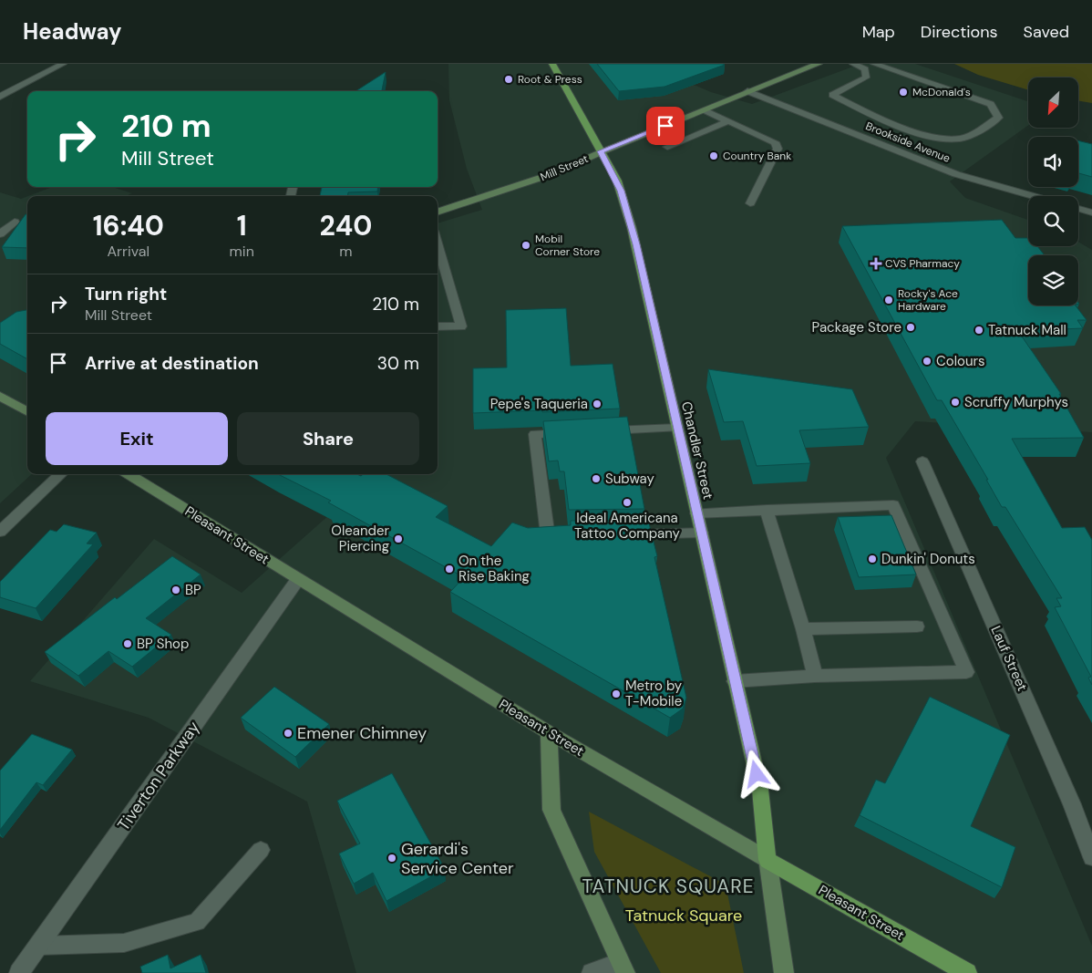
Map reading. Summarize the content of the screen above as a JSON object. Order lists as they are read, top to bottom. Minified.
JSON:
{"streets":{"main road":["Mill Street","Chandler Street","Pleasant Street"],"street":["Brookside Avenue","Lauf Street","Tiverton Parkway"]},"crossings":[["Brookside Avenue","Mill Street"],["Mill Street","Chandler Street"],["Chandler Street","Pleasant Street"],["Pleasant Street","Tiverton Parkway"]],"districts":["TATNUCK SQUARE"],"parks":["Tatnuck Square"],"places":{"other":["Root & Press","McDonald's","Country Bank","Mobil Corner Store","Rocky's Ace Hardware","Package Store","Tatnuck Mall","Colours","Scruffy Murphys","Pepe's Taqueria","Subway","Ideal Americana Tattoo Company","Oleander Piercing","Dunkin' Donuts","On the Rise Baking","BP","BP Shop","Metro by T-Mobile","Emener Chimney","Gerardi's Service Center"],"health":["CVS Pharmacy"]},"north":"bottom left","page":{"header":"Headway","nav":["Map","Directions","Saved"],"turn":["210 m","Mill Street"],"eta":["16:40","Arrival","1","min","240","m"],"list":[{"name":"Turn right","note":"Mill Street","value":"210 m"},{"name":"Arrive at destination","value":"30 m"}],"buttons":["Exit","Share"]}}
